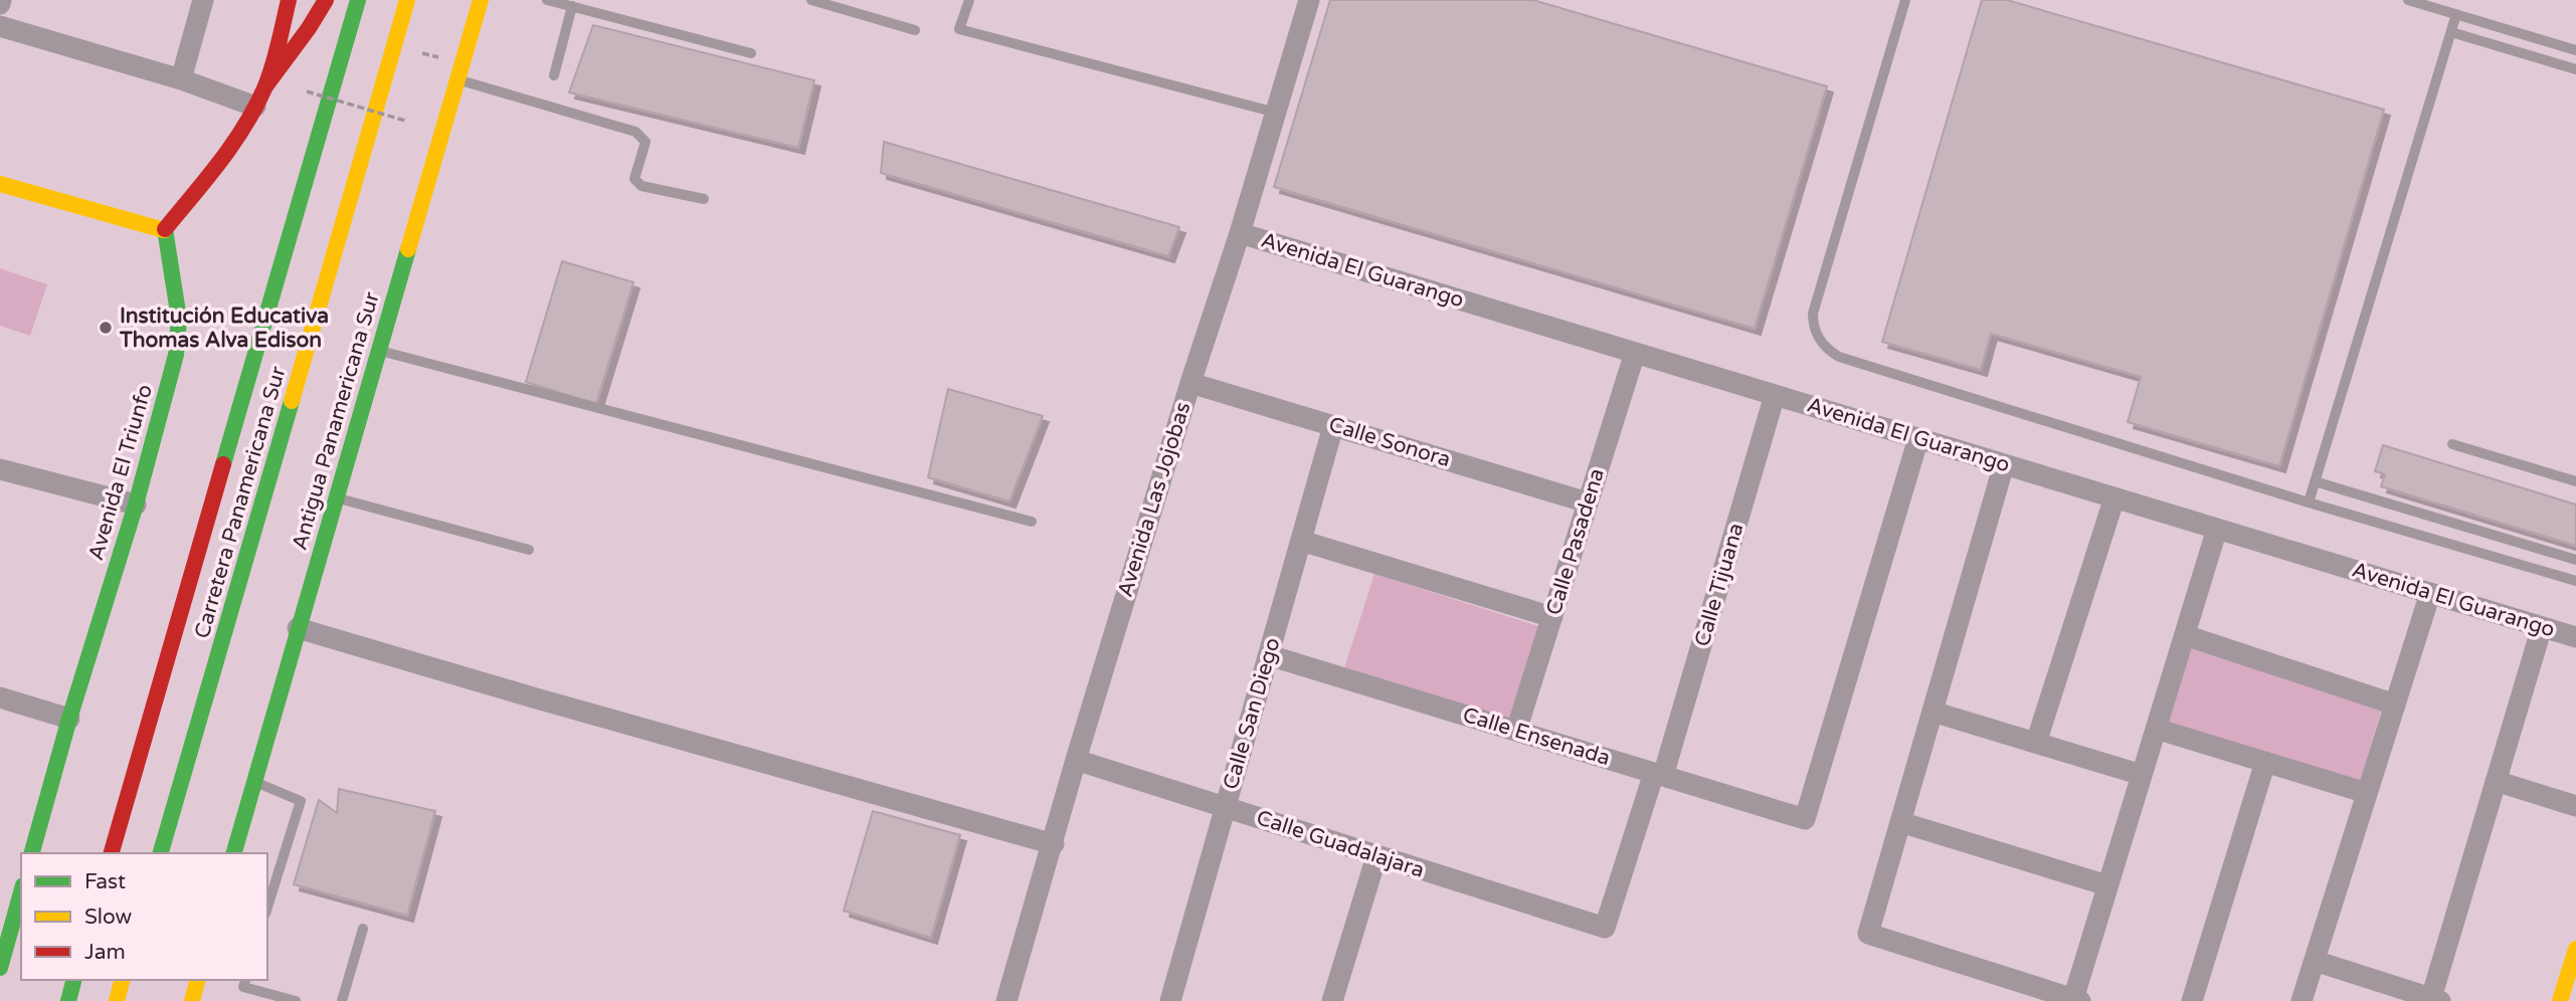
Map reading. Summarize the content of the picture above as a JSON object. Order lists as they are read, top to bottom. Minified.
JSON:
{"streets":{"main road":["Antigua Panamericana Sur","Avenida El Triunfo","Carretera Panamericana Sur"],"street":["Avenida El Guarango","Calle Sonora","Avenida Las Jojobas","Calle Pasadena","Calle Tijuana","Calle San Diego","Calle Ensenada","Calle Guadalajara"]},"crossings":[["Avenida El Guarango","Avenida Las Jojobas"],["Avenida El Guarango","Calle Pasadena"],["Avenida El Guarango","Calle Tijuana"],["Avenida El Guarango","Calle Ensenada"],["Calle Sonora","Avenida Las Jojobas"],["Calle Sonora","Calle Pasadena"],["Calle Sonora","Calle San Diego"],["Avenida Las Jojobas","Calle Guadalajara"],["Calle Pasadena","Calle Ensenada"],["Calle Tijuana","Calle Ensenada"],["Calle Tijuana","Calle Guadalajara"],["Calle San Diego","Calle Ensenada"],["Calle San Diego","Calle Guadalajara"]],"places":["Institución Educativa Thomas Alva Edison"],"legend":["Fast","Slow","Jam"]}
